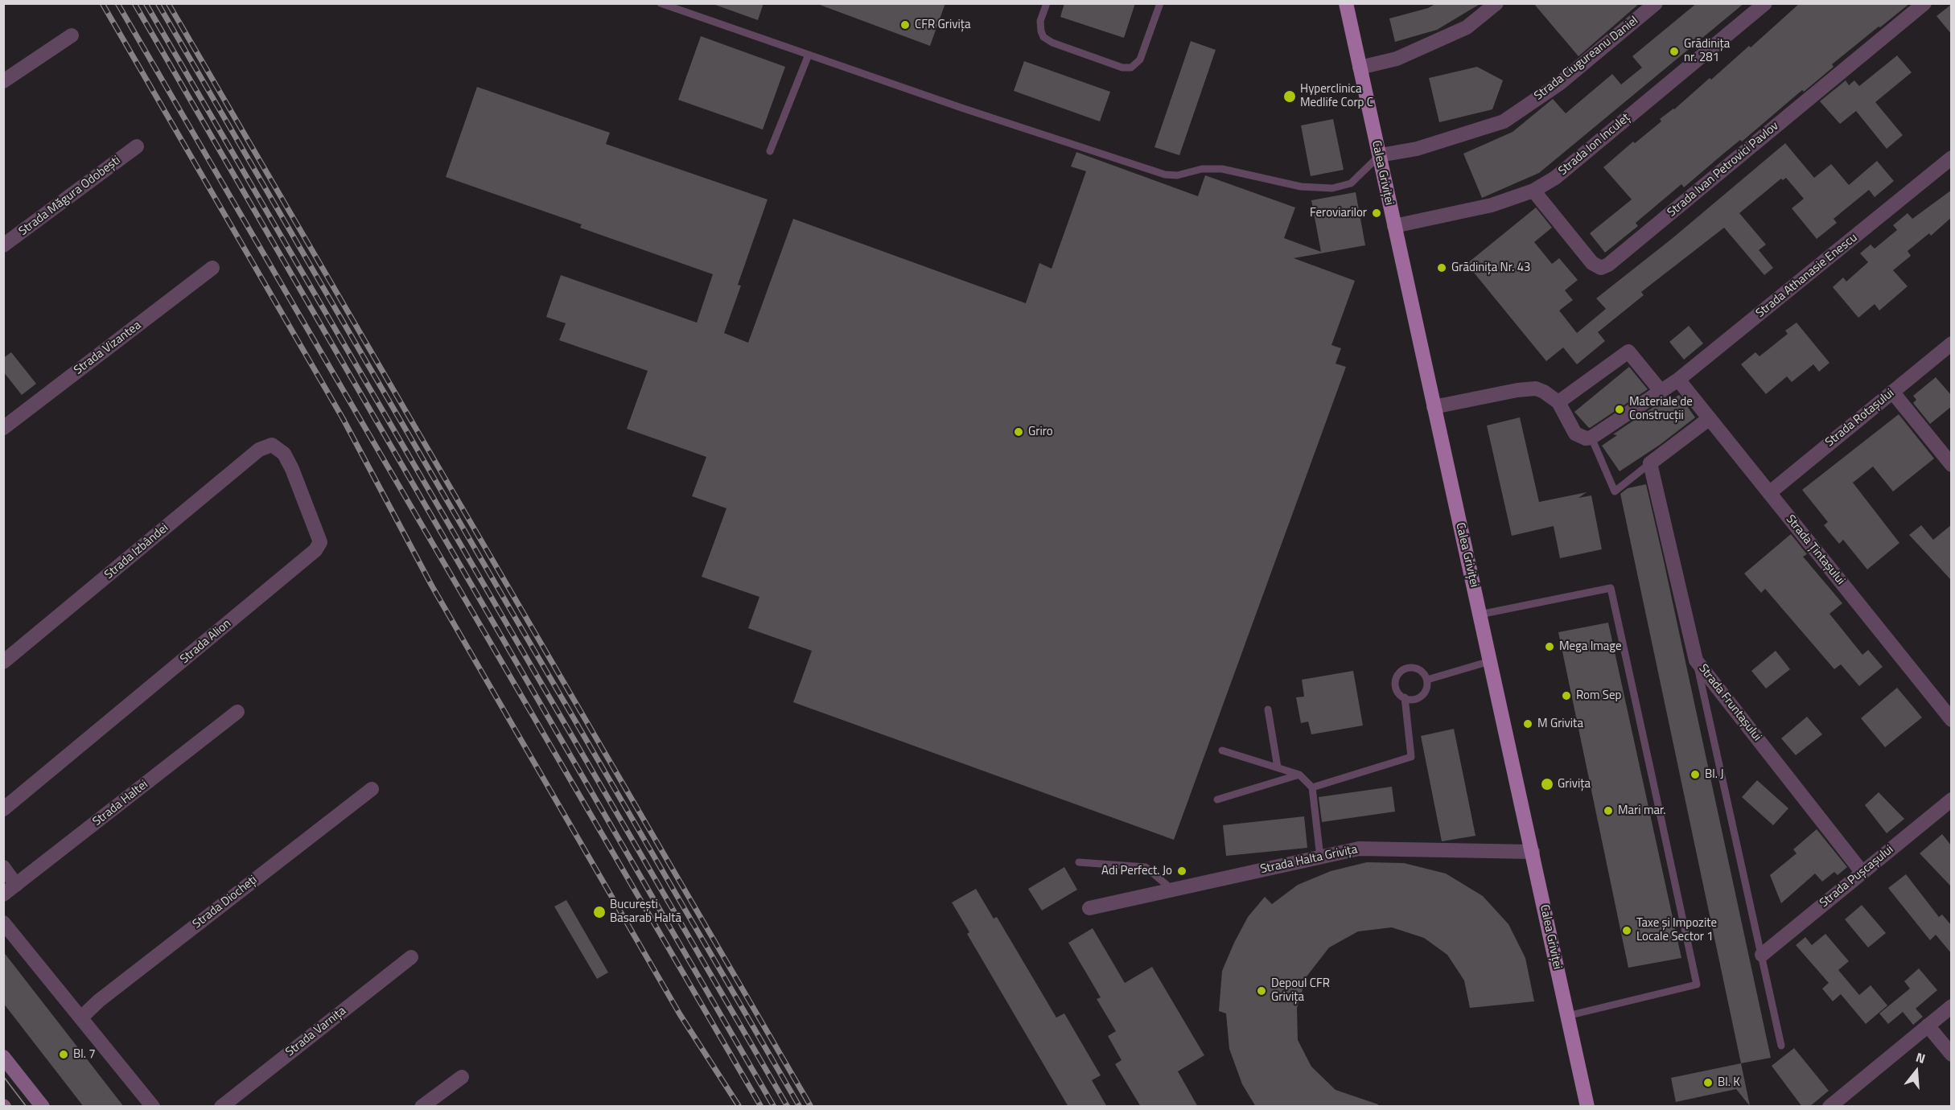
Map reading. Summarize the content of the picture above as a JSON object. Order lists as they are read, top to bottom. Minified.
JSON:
{"streets":{"main road":["Calea Griviței"],"street":["Strada Ciugureanu Daniel","Strada Ion Inculeț","Strada Ivan Petrovici Pavlov","Strada Măgura Odobești","Strada Athanasie Enescu","Strada Vizantea","Strada Rotașului","Strada Țintașului","Strada Izbândei","Strada Alion","Strada Fruntașului","Strada Haltei","Strada Halta Grivița","Strada Pușcașului","Strada Diocheți","Strada Varnița"]},"crossings":[["Strada Ciugureanu Daniel","Calea Griviței"],["Strada Ion Inculeț","Strada Ivan Petrovici Pavlov"],["Strada Ion Inculeț","Calea Griviței"],["Calea Griviței","Strada Halta Grivița"],["Strada Athanasie Enescu","Strada Țintașului"],["Strada Rotașului","Strada Țintașului"],["Strada Izbândei","Strada Alion"],["Strada Fruntașului","Strada Pușcașului"]],"places":["CFR Grivița","Grădinița nr. 281","Hyperclinica Medlife Corp C","Feroviarilor","Grădinița Nr. 43","Materiale de Construcții","Griro","Mega Image","Rom Sep","M Grivita","Bl. J","Grivița","Mari mar.","Adi Perfect. Jo","București Basarab Haltă","Taxe și Impozite Locale Sector 1","Depoul CFR Grivița","Bl. 7","Bl. K"],"north":"top"}
